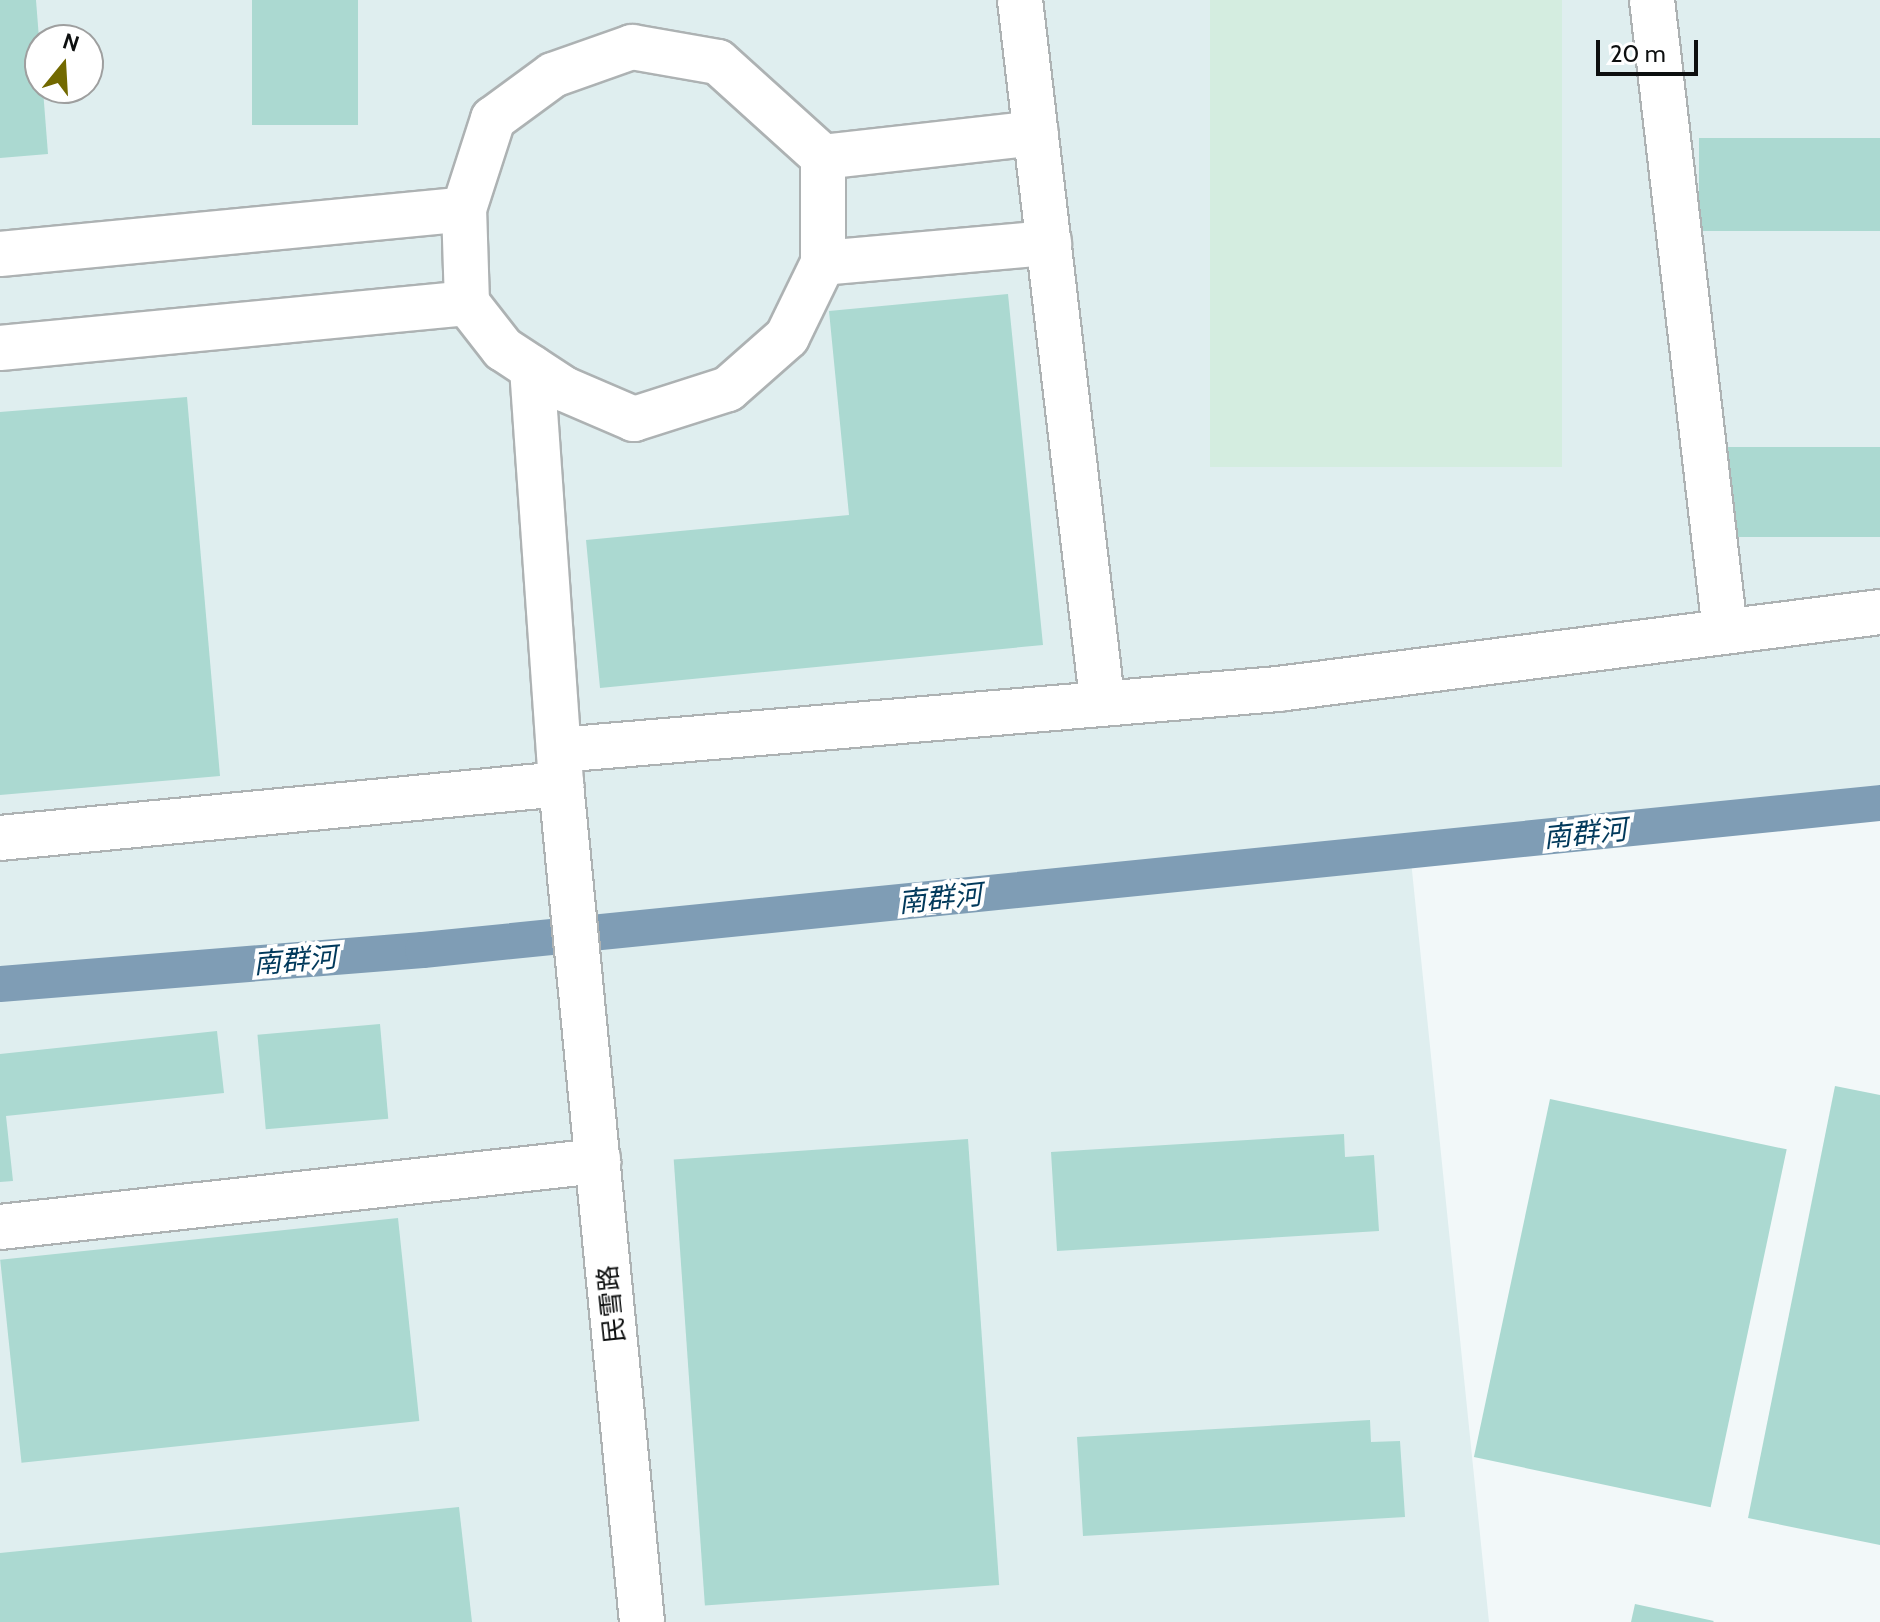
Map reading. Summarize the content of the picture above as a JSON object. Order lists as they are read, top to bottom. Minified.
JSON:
{"streets":{"street":["民雪路"]},"water":["南群河"],"scale_bar":"20 m","north":"top"}
